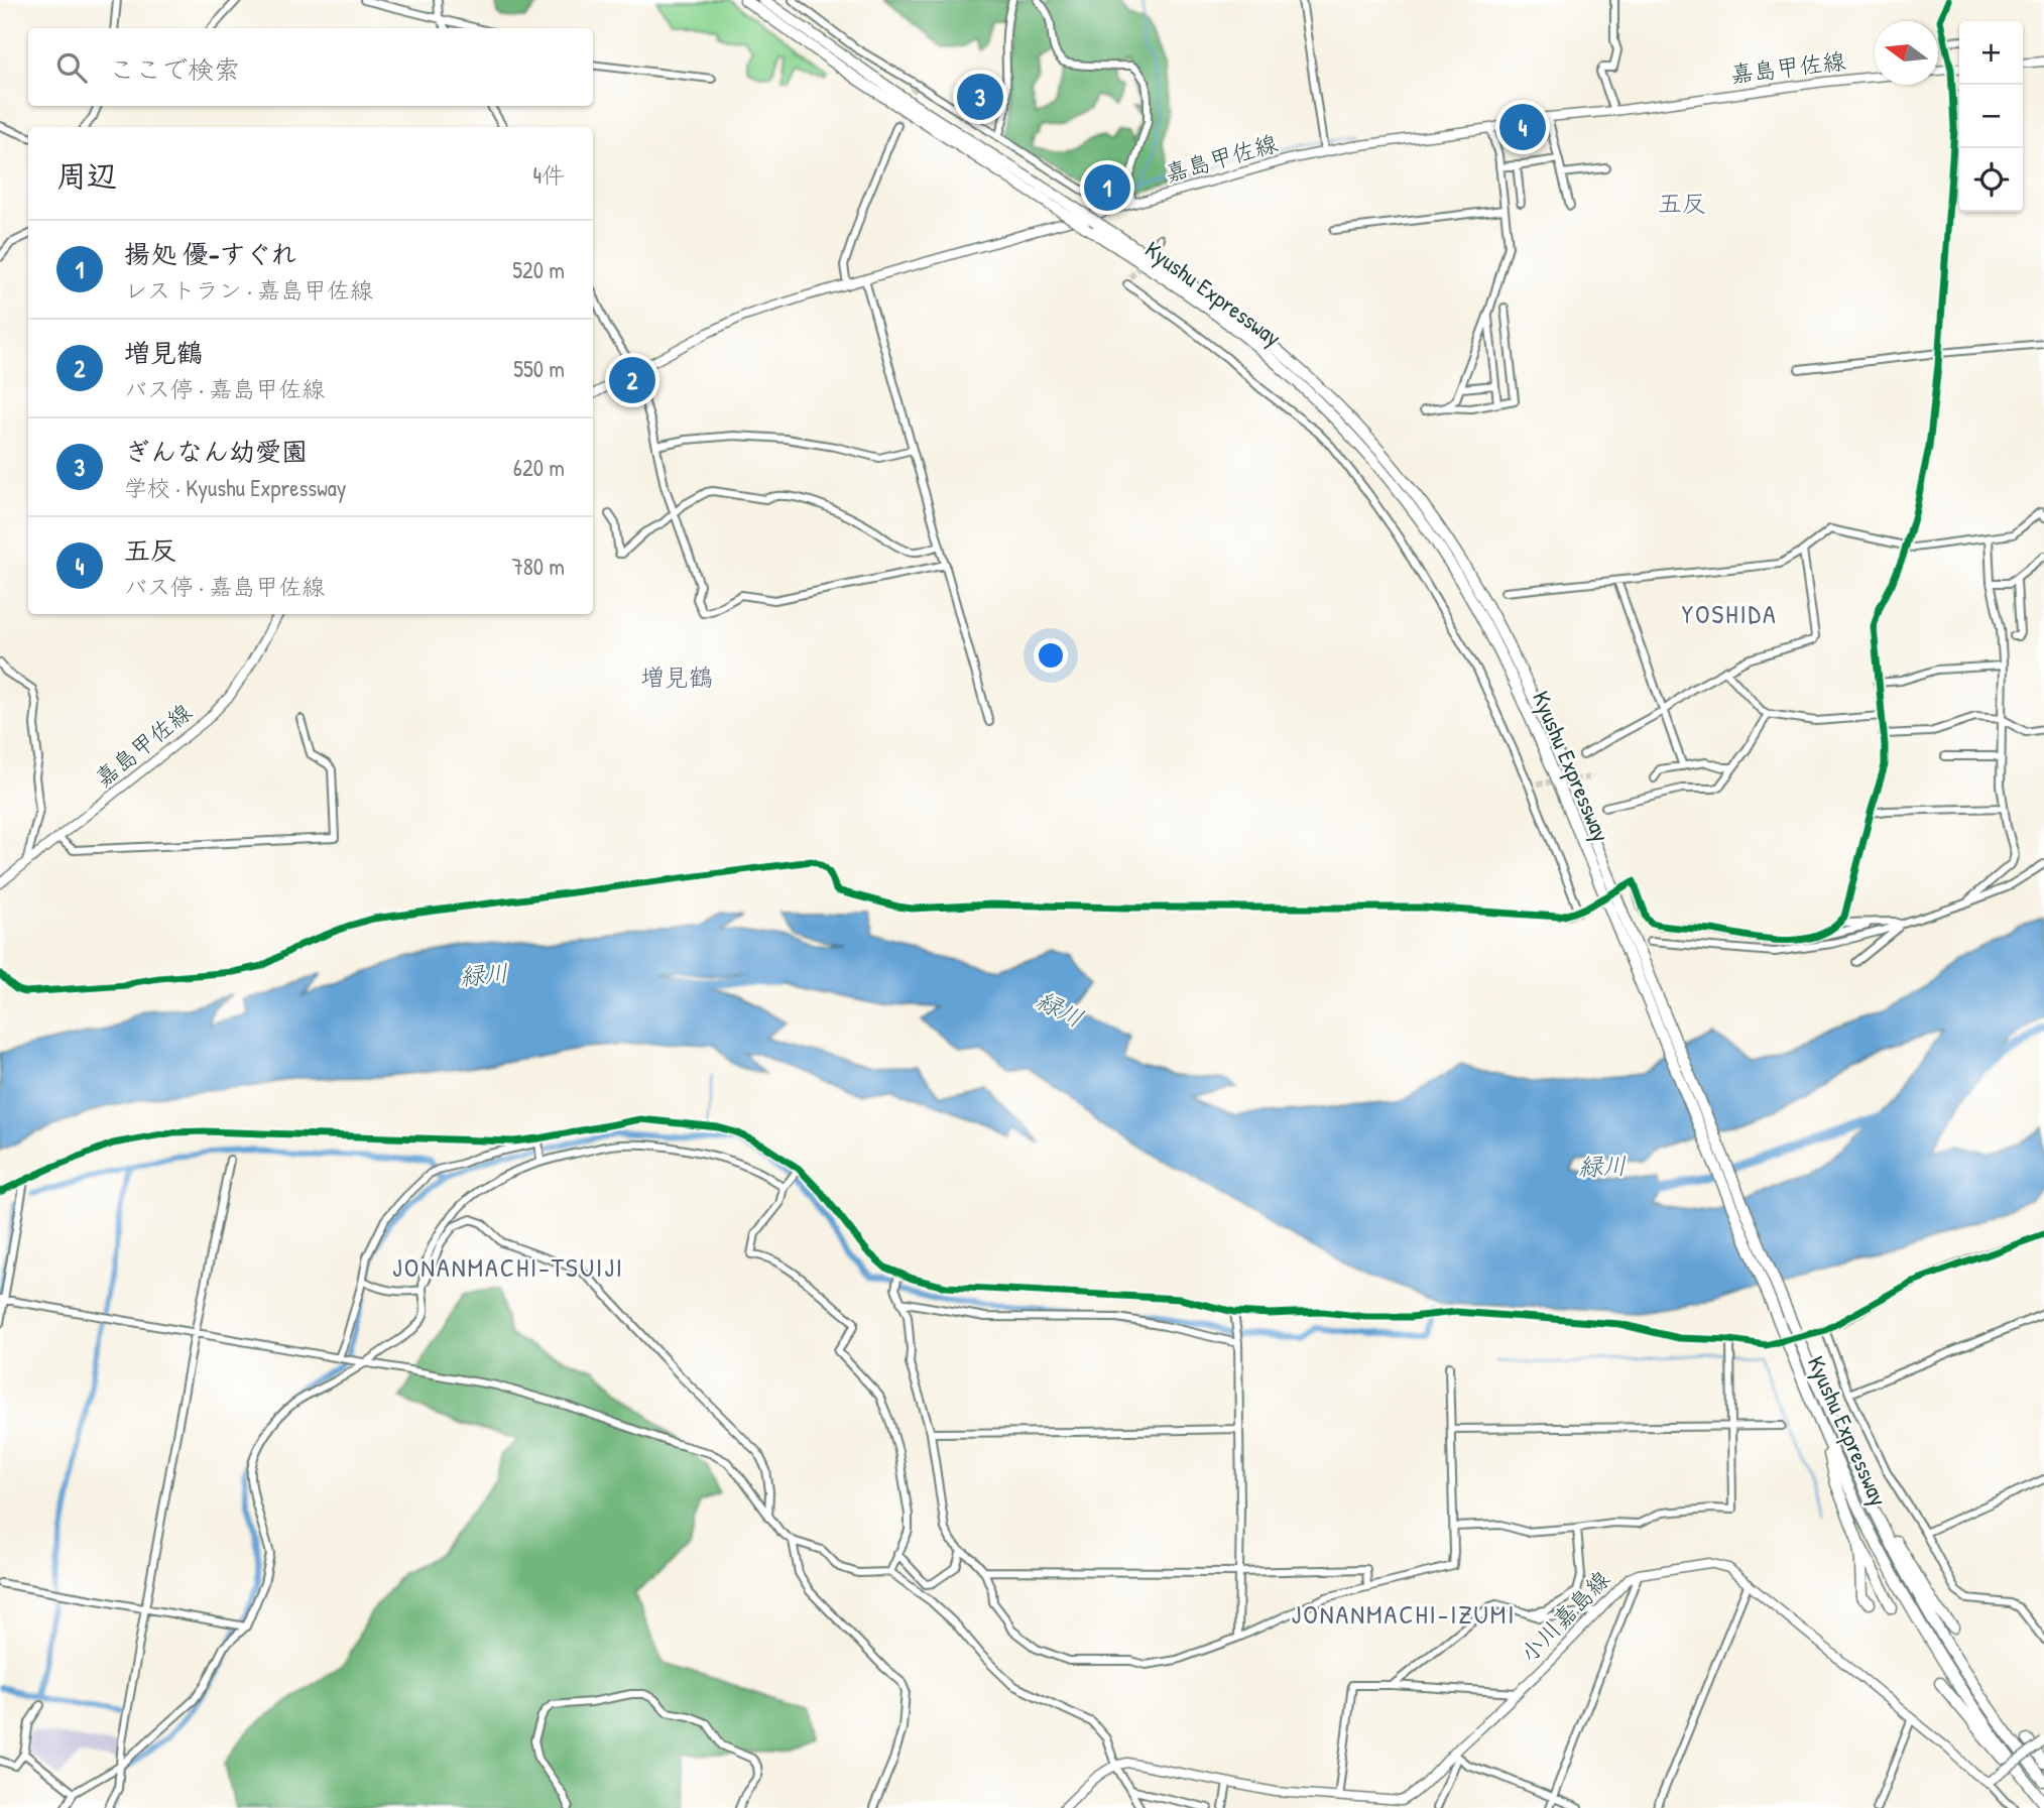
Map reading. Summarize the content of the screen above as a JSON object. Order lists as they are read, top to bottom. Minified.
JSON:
{"streets":{"highway":["Kyushu Expressway"],"main road":["嘉島甲佐線","小川嘉島線"]},"districts":["五反","YOSHIDA","増見鶴","JONANMACHI-TSUIJI","JONANMACHI-IZUMI"],"water":["緑川"],"north":"left","page":{"map_buttons":["+","−"],"search":"ここで検索","pins":["3","4","1","2"],"heading":["周辺","4件"],"list":[{"mark":"1","name":"揚処 優-すぐれ","note":"レストラン · 嘉島甲佐線","value":"520 m"},{"mark":"2","name":"増見鶴","note":"バス停 · 嘉島甲佐線","value":"550 m"},{"mark":"3","name":"ぎんなん幼愛園","note":"学校 · Kyushu Expressway","value":"620 m"},{"mark":"4","name":"五反","note":"バス停 · 嘉島甲佐線","value":"780 m"}]}}
